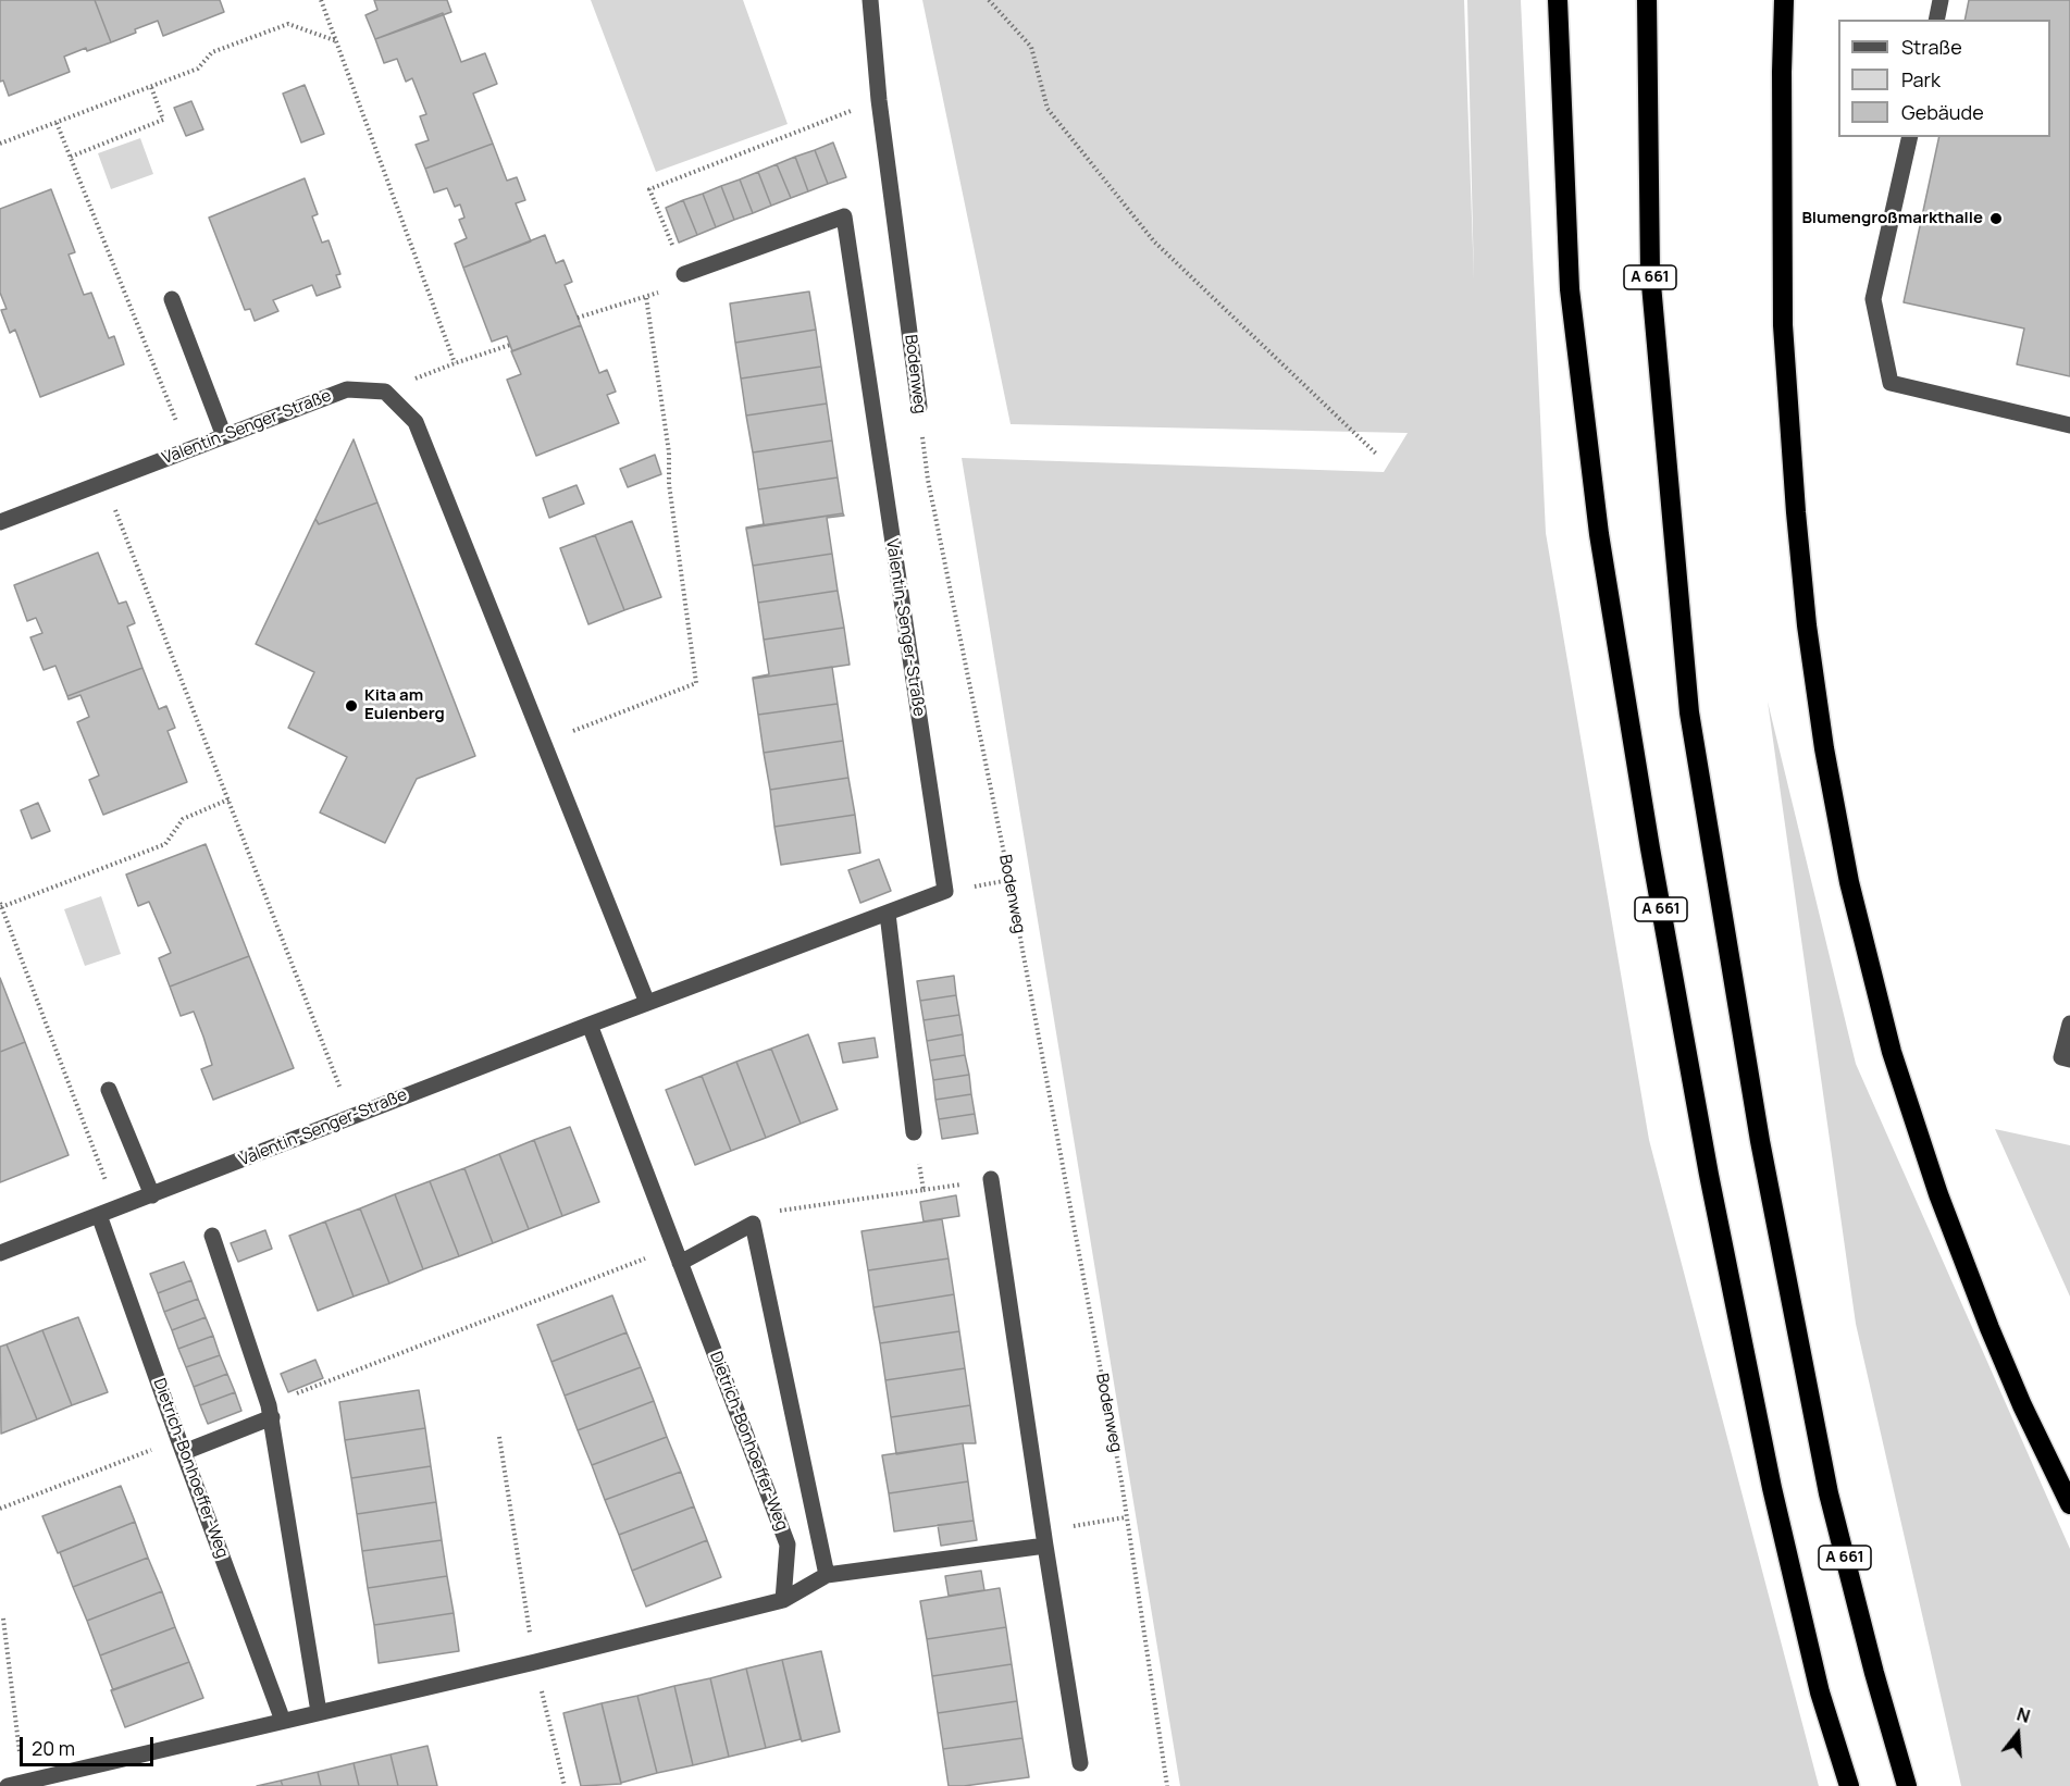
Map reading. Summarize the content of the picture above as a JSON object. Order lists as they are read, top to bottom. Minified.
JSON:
{"streets":{"highway":["A 661"],"street":["Bodenweg","Valentin-Senger-Straße","Dietrich-Bonhoeffer-Weg"]},"crossings":[["Valentin-Senger-Straße","Dietrich-Bonhoeffer-Weg"]],"places":["Blumengroßmarkthalle","Kita am Eulenberg"],"legend":["Straße","Park","Gebäude"],"scale_bar":"20 m","north":"top"}
